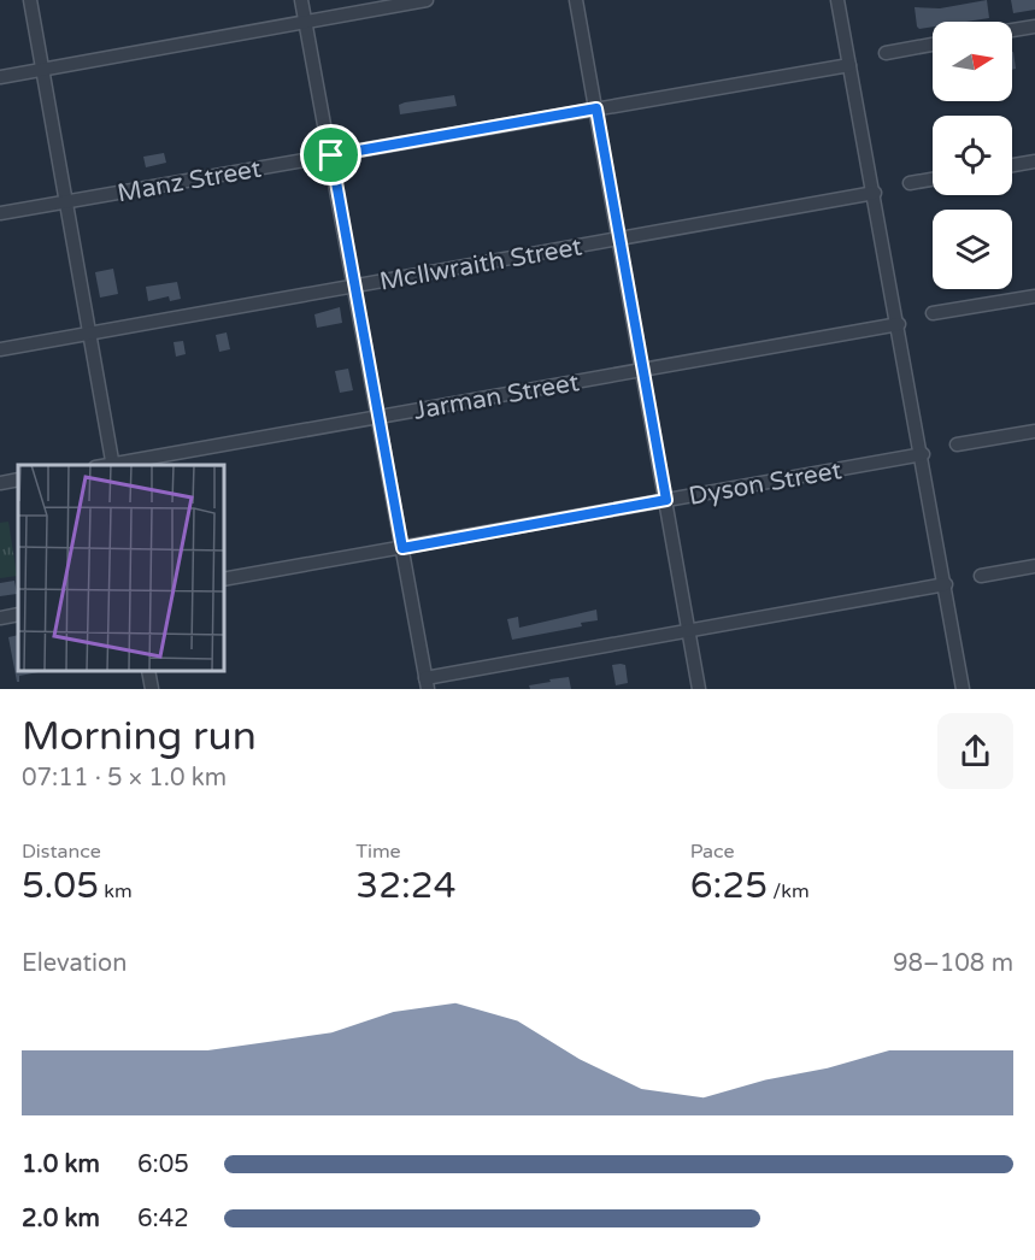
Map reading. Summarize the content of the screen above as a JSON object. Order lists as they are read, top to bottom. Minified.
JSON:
{"streets":{"street":["Manz Street","McIlwraith Street","Jarman Street","Dyson Street"]},"north":"right","page":{"heading":["Morning run","07:11 · 5 × 1.0 km"],"stats":[["Distance","5.05 km"],["Time","32:24"],["Pace","6:25 /km"]],"chart":["Elevation","98–108 m"],"list":[{"name":"1.0 km","note":"6:05"},{"name":"2.0 km","note":"6:42"}]}}
